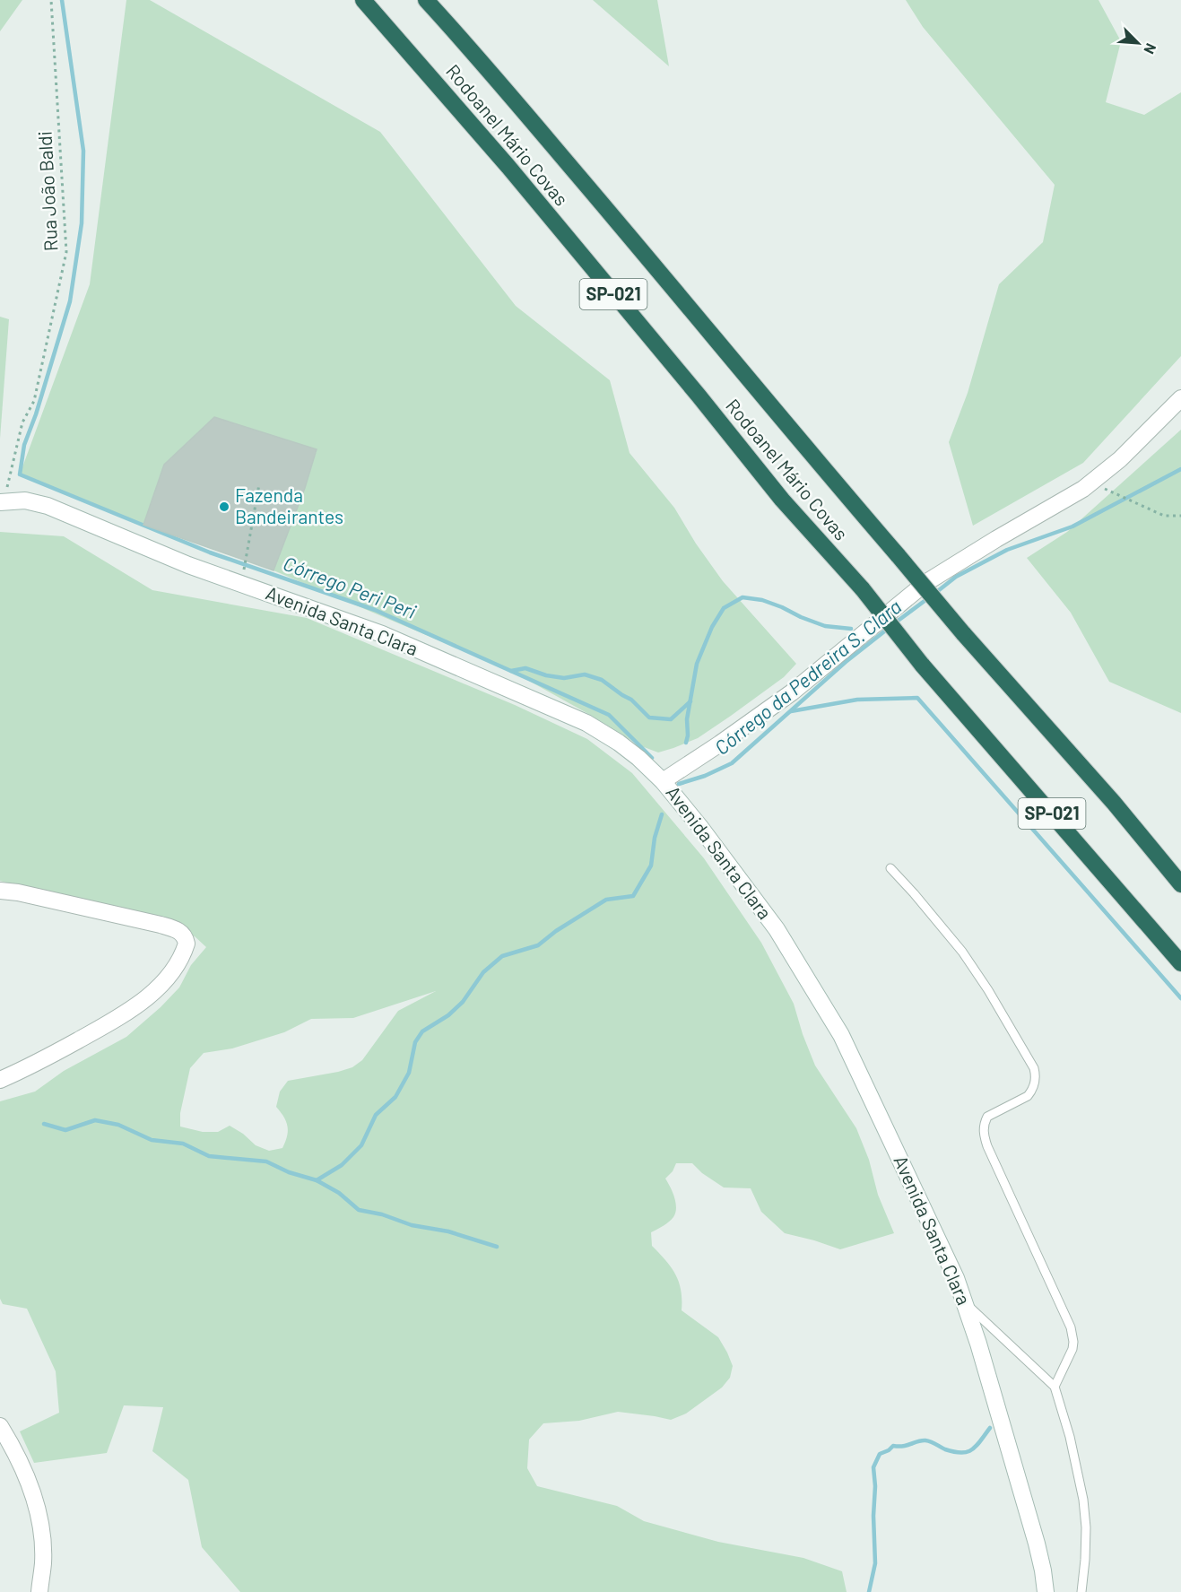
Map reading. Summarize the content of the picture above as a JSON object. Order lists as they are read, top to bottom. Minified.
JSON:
{"streets":{"highway":["Rodoanel Mário Covas","SP-021"],"street":["Avenida Santa Clara"],"path":["Rua João Baldi"]},"crossings":[["Rua João Baldi","Avenida Santa Clara"]],"water":["Córrego Peri Peri","Córrego da Pedreira S. Clara"],"places":["Fazenda Bandeirantes"],"north":"bottom right"}
